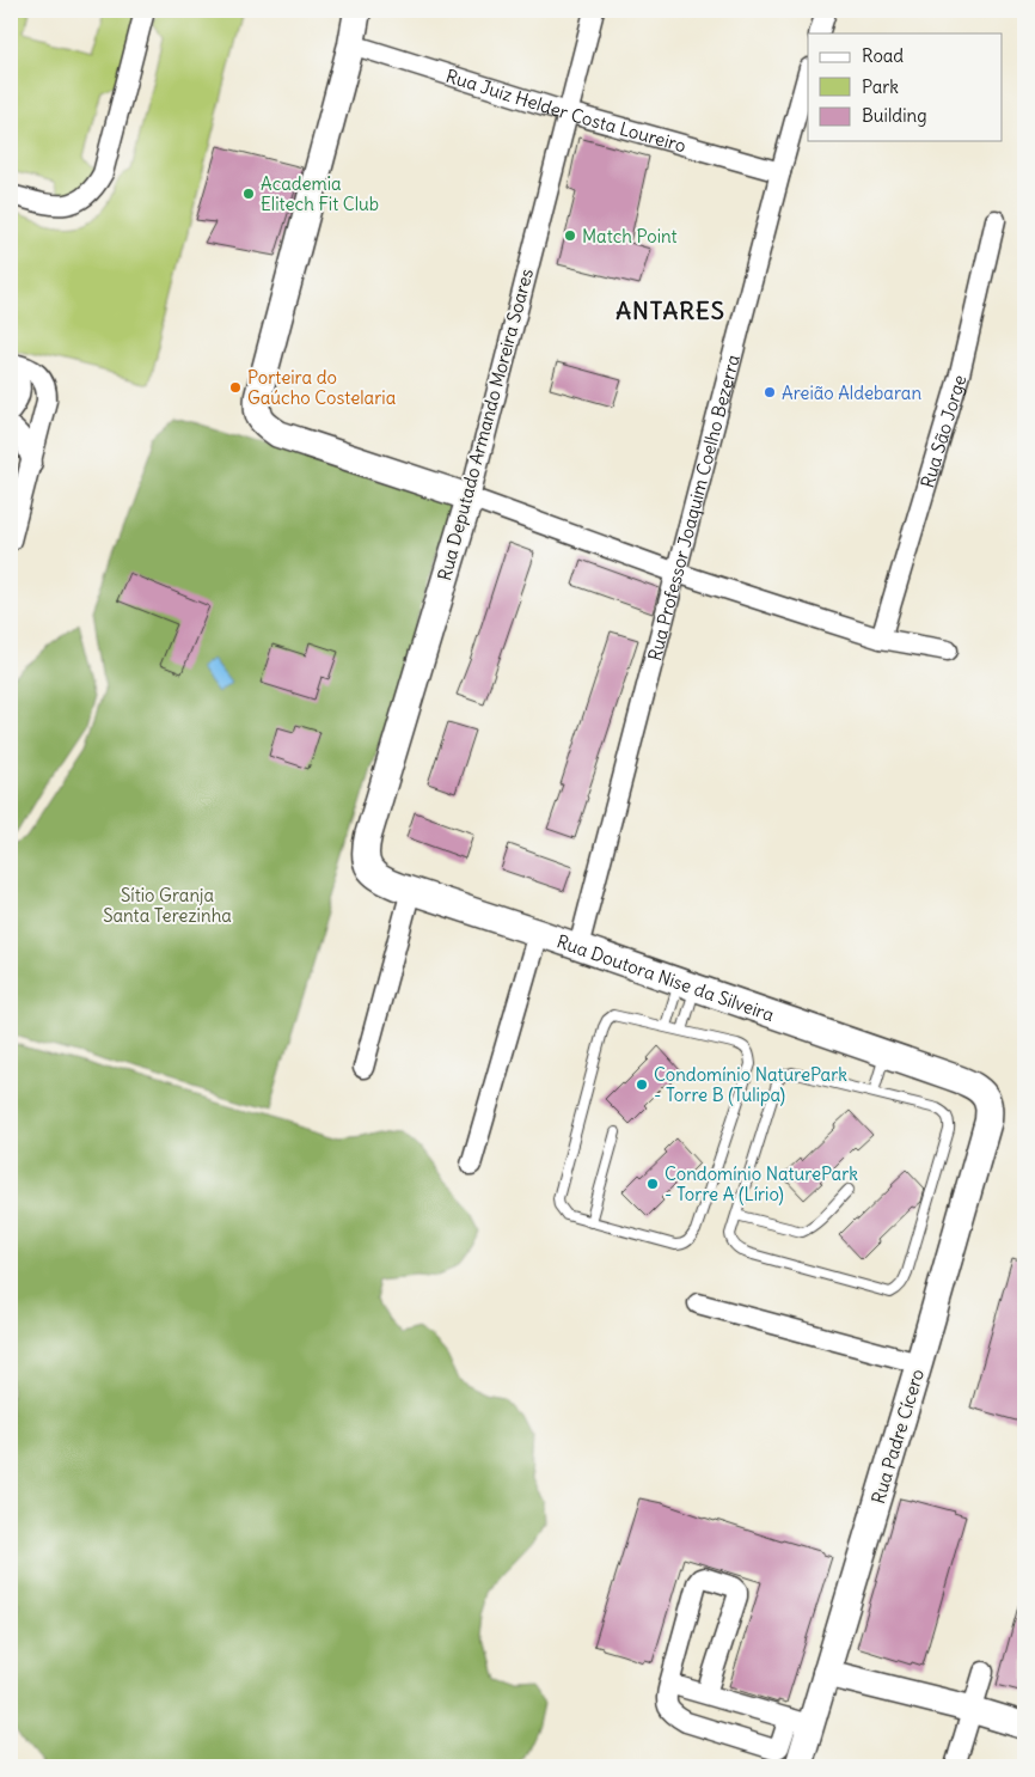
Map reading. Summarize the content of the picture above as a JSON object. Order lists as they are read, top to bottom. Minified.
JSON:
{"streets":{"street":["Rua Juiz Helder Costa Loureiro","Rua Deputado Armando Moreira Soares","Rua São Jorge","Rua Professor Joaquim Coelho Bezerra","Rua Doutora Nise da Silveira","Rua Padre Cícero"]},"crossings":[["Rua Juiz Helder Costa Loureiro","Rua Deputado Armando Moreira Soares"],["Rua Juiz Helder Costa Loureiro","Rua Professor Joaquim Coelho Bezerra"],["Rua Deputado Armando Moreira Soares","Rua Doutora Nise da Silveira"],["Rua Professor Joaquim Coelho Bezerra","Rua Doutora Nise da Silveira"],["Rua Doutora Nise da Silveira","Rua Padre Cícero"]],"districts":["ANTARES"],"parks":["Sítio Granja Santa Terezinha"],"places":["Academia Elitech Fit Club","Match Point","Porteira do Gaúcho Costelaria","Areião Aldebaran","Condomínio NaturePark - Torre B (Tulipa)","Condomínio NaturePark - Torre A (Lírio)"],"legend":["Road","Park","Building"]}
